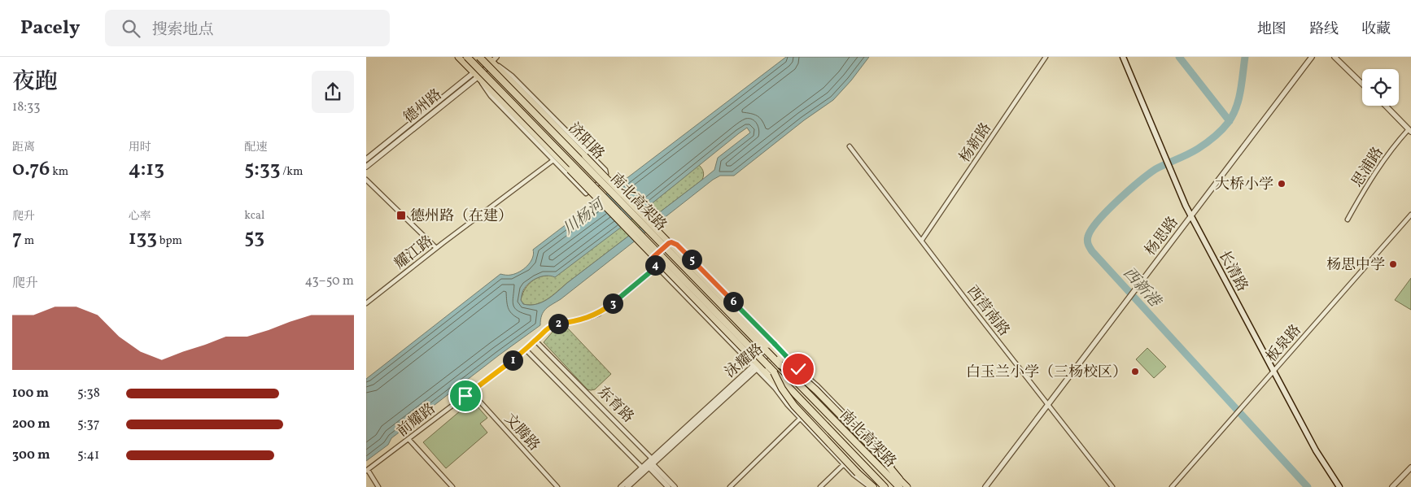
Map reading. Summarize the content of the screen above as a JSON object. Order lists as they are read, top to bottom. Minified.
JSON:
{"streets":{"highway":["南北高架路"],"main road":["济阳路","长清路"],"street":["德州路","杨新路","思浦路","杨思路","耀江路","西营南路","板泉路","泳耀路","东育路","前耀路","文腾路"]},"crossings":[["德州路","济阳路"],["济阳路","泳耀路"],["杨新路","西营南路"],["杨思路","长清路"],["杨思路","西营南路"],["长清路","板泉路"],["泳耀路","东育路"],["东育路","前耀路"],["前耀路","文腾路"]],"water":["川杨河","西新港"],"places":{"other":["大桥小学","杨思中学","白玉兰小学（三杨校区）"],"transit":["德州路（在建）"]},"page":{"header":"Pacely","search":"搜索地点","nav":["地图","路线","收藏"],"heading":["夜跑","18:33"],"stats":[["距离","0.76 km"],["用时","4:13"],["配速","5:33 /km"],["爬升","7 m"],["心率","133 bpm"],["kcal","53"]],"pins":["5","4","6","3","2","1"],"chart":["爬升","43–50 m"],"list":[{"name":"100 m","note":"5:38"},{"name":"200 m","note":"5:37"},{"name":"300 m","note":"5:41"}]}}
